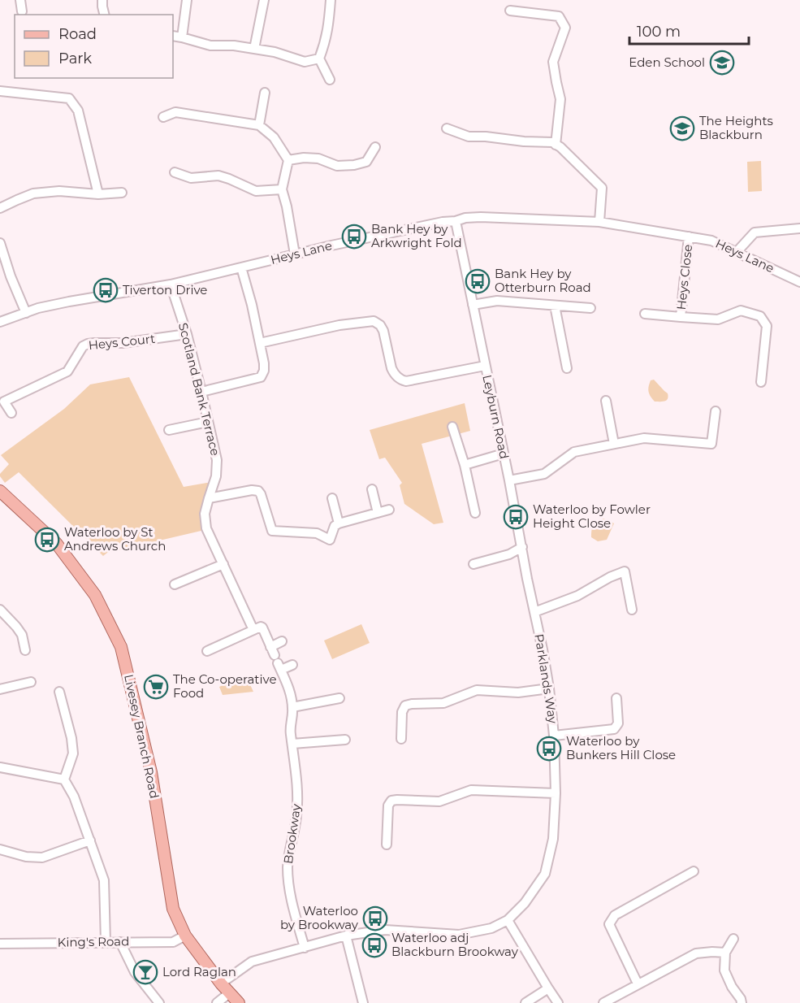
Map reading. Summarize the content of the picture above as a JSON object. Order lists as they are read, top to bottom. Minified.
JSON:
{"streets":{"main road":["Livesey Branch Road"],"street":["Heys Lane","Heys Close","Heys Court","Scotland Bank Terrace","Leyburn Road","Parklands Way","Brookway","King's Road"]},"crossings":[["Heys Lane","Heys Close"],["Heys Lane","Scotland Bank Terrace"],["Heys Lane","Leyburn Road"],["Heys Court","Scotland Bank Terrace"],["Scotland Bank Terrace","Brookway"],["Leyburn Road","Parklands Way"],["Parklands Way","Livesey Branch Road"],["Parklands Way","Brookway"],["Livesey Branch Road","King's Road"]],"places":{"school or university":["Eden School","The Heights Blackburn"],"bus stop":["Bank Hey by Arkwright Fold","Bank Hey by Otterburn Road","Tiverton Drive","Waterloo by Fowler Height Close","Waterloo by St Andrews Church","Waterloo by Bunkers Hill Close","Waterloo by Brookway","Waterloo adj Blackburn Brookway"],"supermarket":["The Co-operative Food"],"bar":["Lord Raglan"]},"legend":["Road","Park"],"scale_bar":"100 m"}
